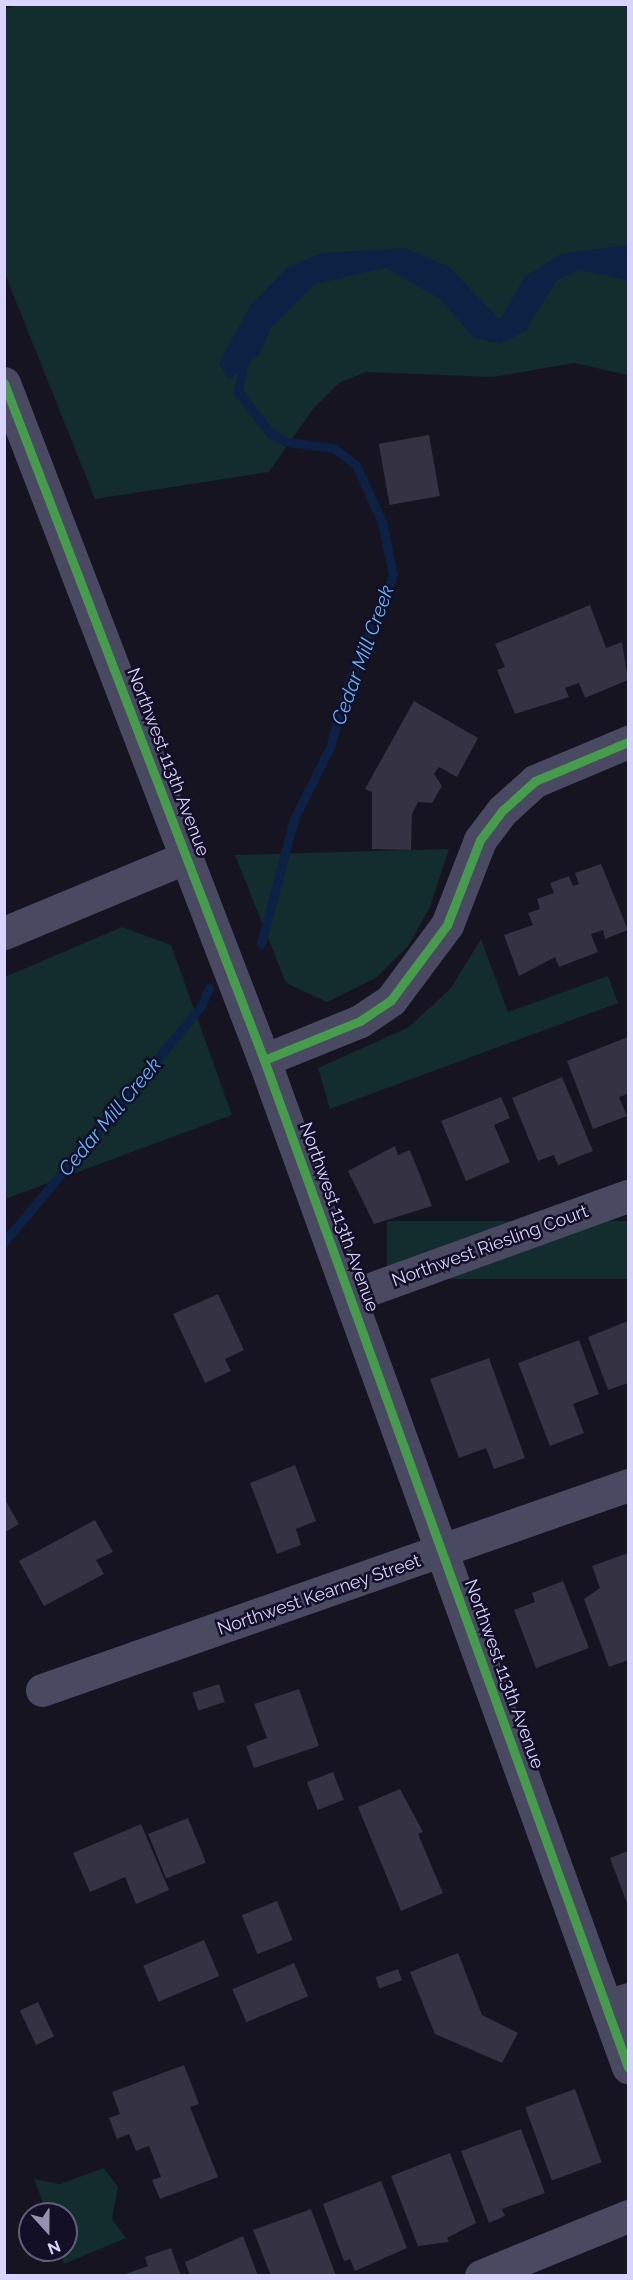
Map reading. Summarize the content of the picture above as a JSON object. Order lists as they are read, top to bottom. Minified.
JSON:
{"streets":{"street":["Northwest 113th Avenue","Northwest Riesling Court","Northwest Kearney Street"]},"crossings":[["Northwest 113th Avenue","Northwest Riesling Court"],["Northwest 113th Avenue","Northwest Kearney Street"]],"water":["Cedar Mill Creek"],"north":"bottom"}
